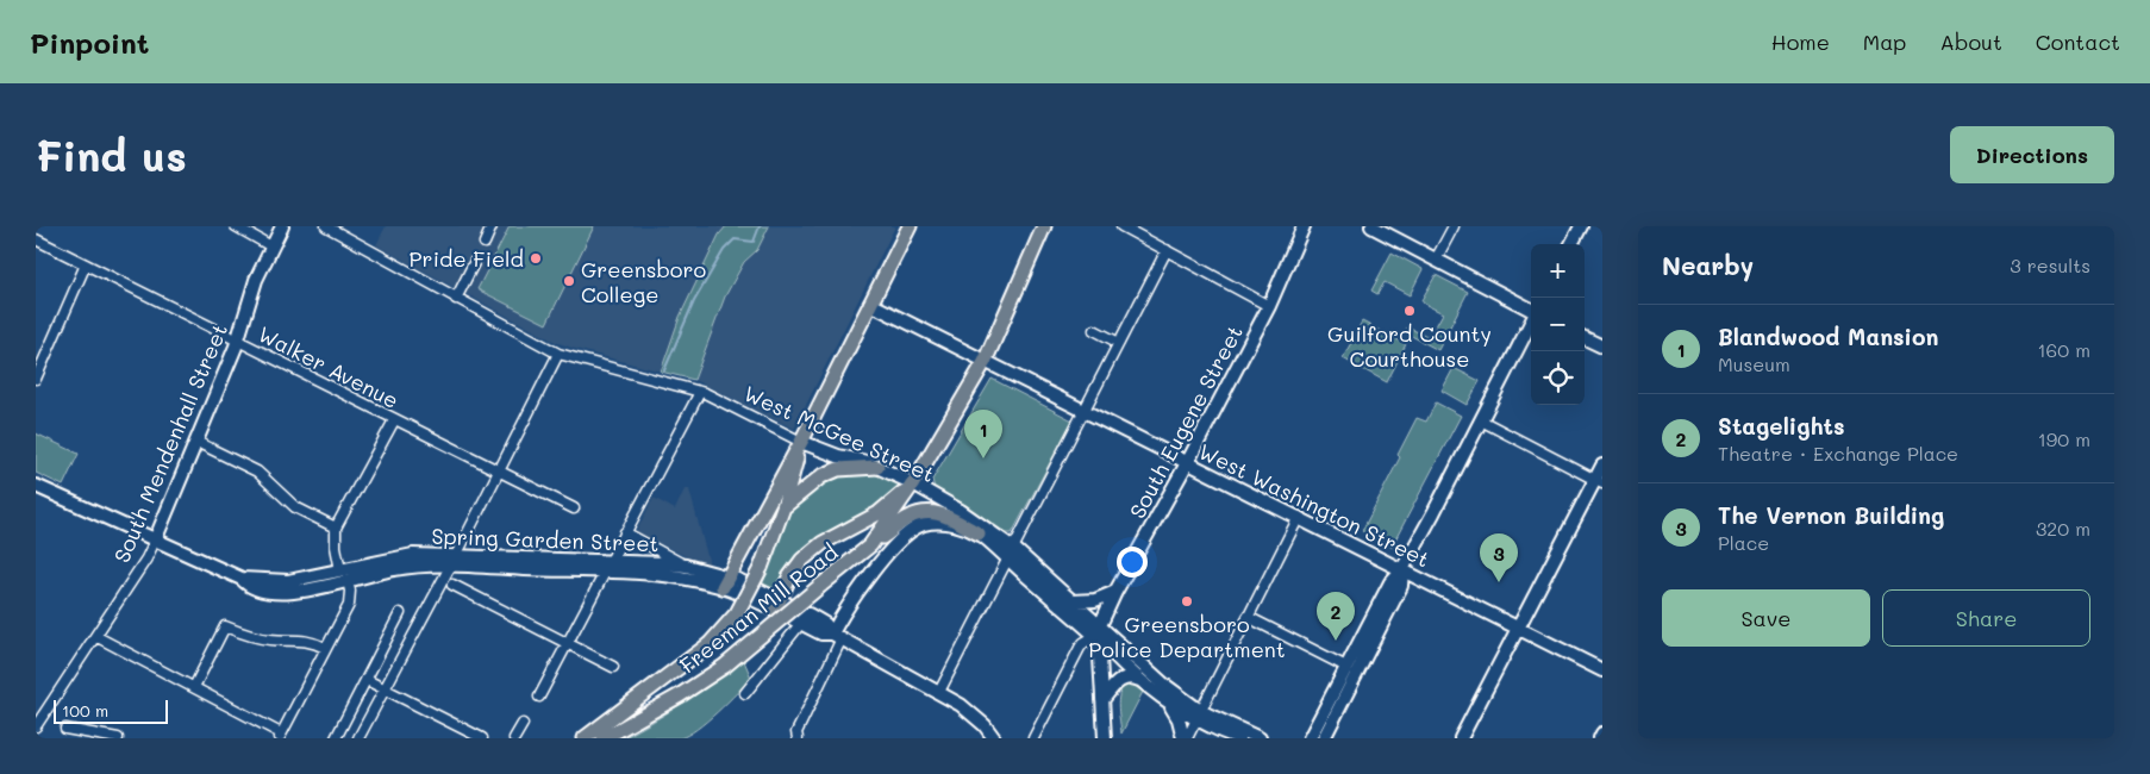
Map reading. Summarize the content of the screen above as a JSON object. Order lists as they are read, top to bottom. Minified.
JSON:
{"streets":{"main road":["Freeman Mill Road"],"street":["Walker Avenue","South Eugene Street","West McGee Street","South Mendenhall Street","West Washington Street","Spring Garden Street"]},"crossings":[["Walker Avenue","South Mendenhall Street"],["South Eugene Street","West McGee Street"],["South Eugene Street","West Washington Street"],["West McGee Street","Freeman Mill Road"],["South Mendenhall Street","Spring Garden Street"]],"places":["Pride Field","Greensboro College","Guilford County Courthouse","Greensboro Police Department"],"scale_bar":"100 m","page":{"header":"Pinpoint","nav":["Home","Map","About","Contact"],"buttons":["Directions",["Save","Share"]],"title":"Find us","heading":["Nearby","3 results"],"map_buttons":["+","−"],"list":[{"mark":"1","name":"Blandwood Mansion","note":"Museum","value":"160 m"},{"mark":"2","name":"Stagelights","note":"Theatre · Exchange Place","value":"190 m"},{"mark":"3","name":"The Vernon Building","note":"Place","value":"320 m"}],"pins":["1","3","2"],"scale":"100 m"}}
